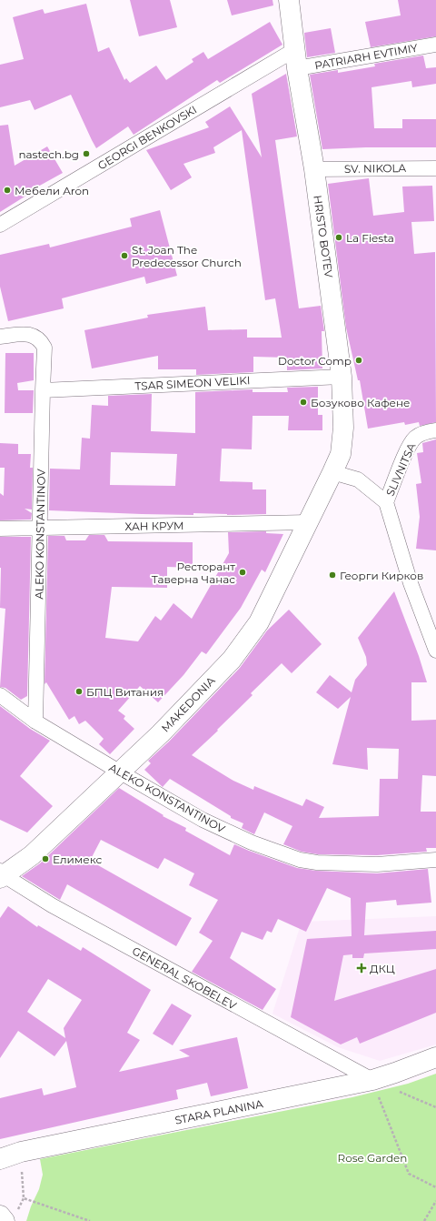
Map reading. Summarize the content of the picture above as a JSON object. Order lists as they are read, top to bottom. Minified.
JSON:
{"streets":{"main road":["HRISTO BOTEV","MAKEDONIA","STARA PLANINA"],"street":["PATRIARH EVTIMIY","GEORGI BENKOVSKI","SV. NIKOLA","TSAR SIMEON VELIKI","SLIVNITSA","ХАН КРУМ","ALEKO KONSTANTINOV","GENERAL SKOBELEV"]},"crossings":[["PATRIARH EVTIMIY","GEORGI BENKOVSKI"],["PATRIARH EVTIMIY","HRISTO BOTEV"],["GEORGI BENKOVSKI","HRISTO BOTEV"],["SV. NIKOLA","HRISTO BOTEV"],["HRISTO BOTEV","TSAR SIMEON VELIKI"],["HRISTO BOTEV","MAKEDONIA"],["TSAR SIMEON VELIKI","ALEKO KONSTANTINOV"],["ХАН КРУМ","ALEKO KONSTANTINOV"],["ХАН КРУМ","MAKEDONIA"],["ALEKO KONSTANTINOV","MAKEDONIA"],["MAKEDONIA","GENERAL SKOBELEV"],["GENERAL SKOBELEV","STARA PLANINA"]],"parks":["Rose Garden"],"places":{"other":["nastech.bg","Мебели Aron","La Fiesta","St. Joan The Predecessor Church","Doctor Comp","Бозуково Кафене","Ресторант Таверна Чанас","Георги Кирков","БПЦ Витания","Елимекс"],"health":["ДКЦ"]}}
